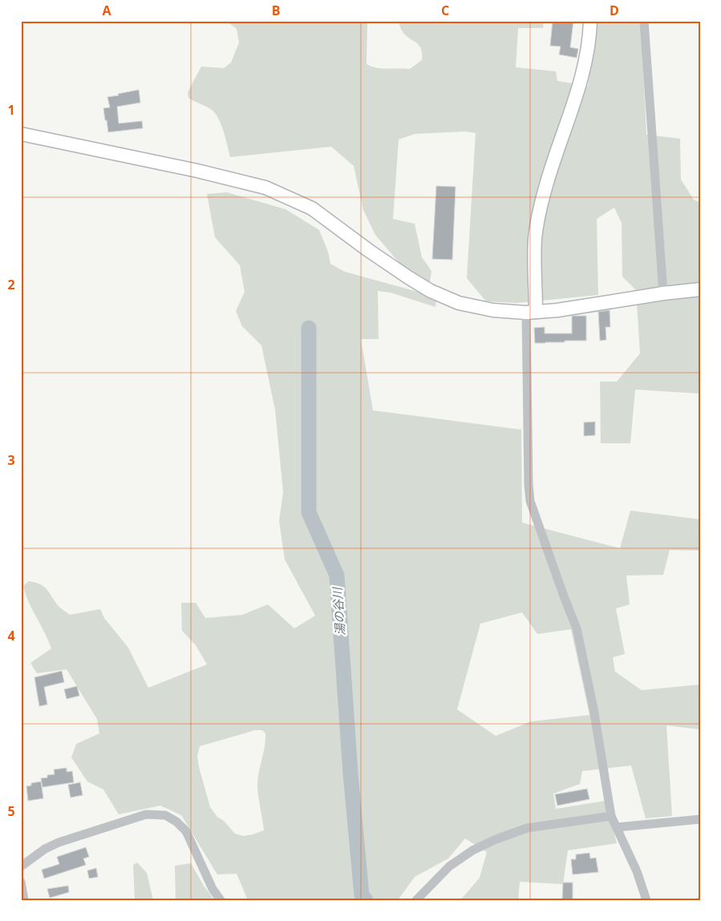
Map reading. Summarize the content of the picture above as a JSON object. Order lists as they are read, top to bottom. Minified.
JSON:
{"water":["湯の谷川"],"grid":{"columns":["A","B","C","D"],"rows":["1","2","3","4","5"]}}
